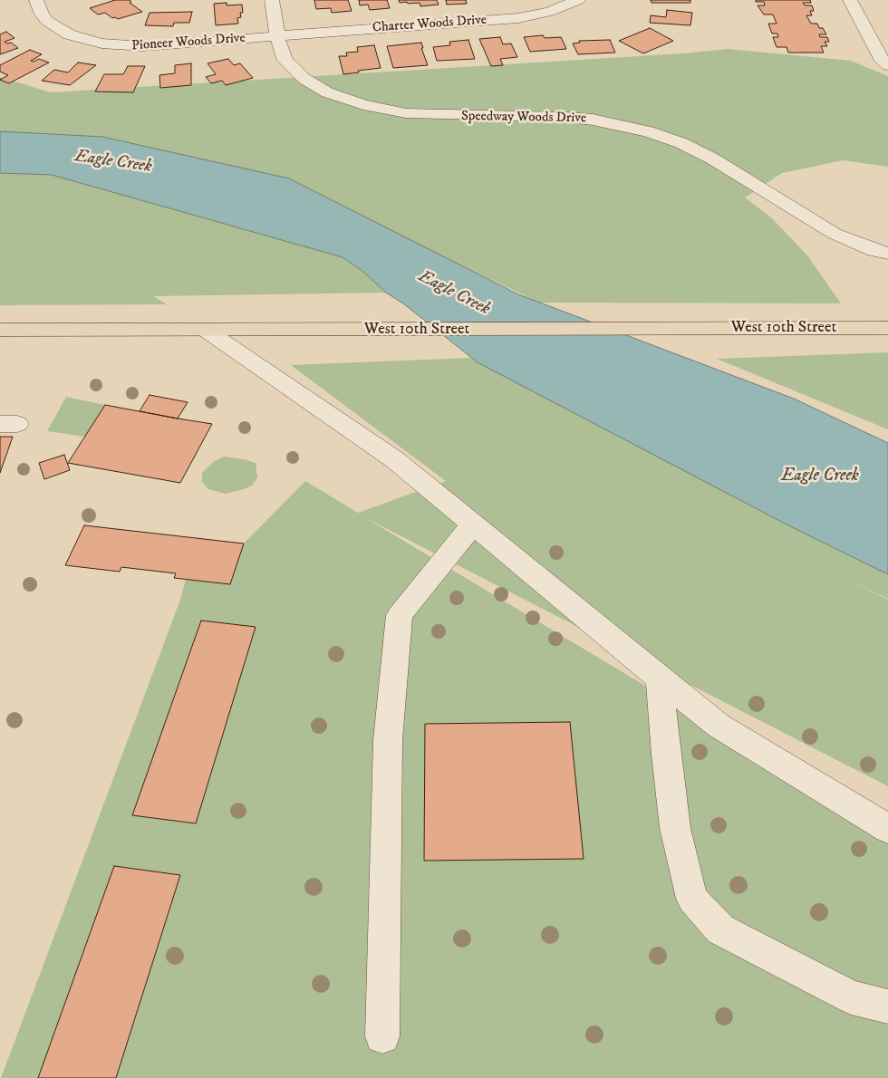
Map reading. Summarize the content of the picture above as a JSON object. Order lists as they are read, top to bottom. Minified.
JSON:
{"streets":{"main road":["West 10th Street"],"street":["Charter Woods Drive","Pioneer Woods Drive","Speedway Woods Drive"]},"crossings":[["Charter Woods Drive","Pioneer Woods Drive"],["Charter Woods Drive","Speedway Woods Drive"],["Pioneer Woods Drive","Speedway Woods Drive"]],"water":["Eagle Creek"]}
